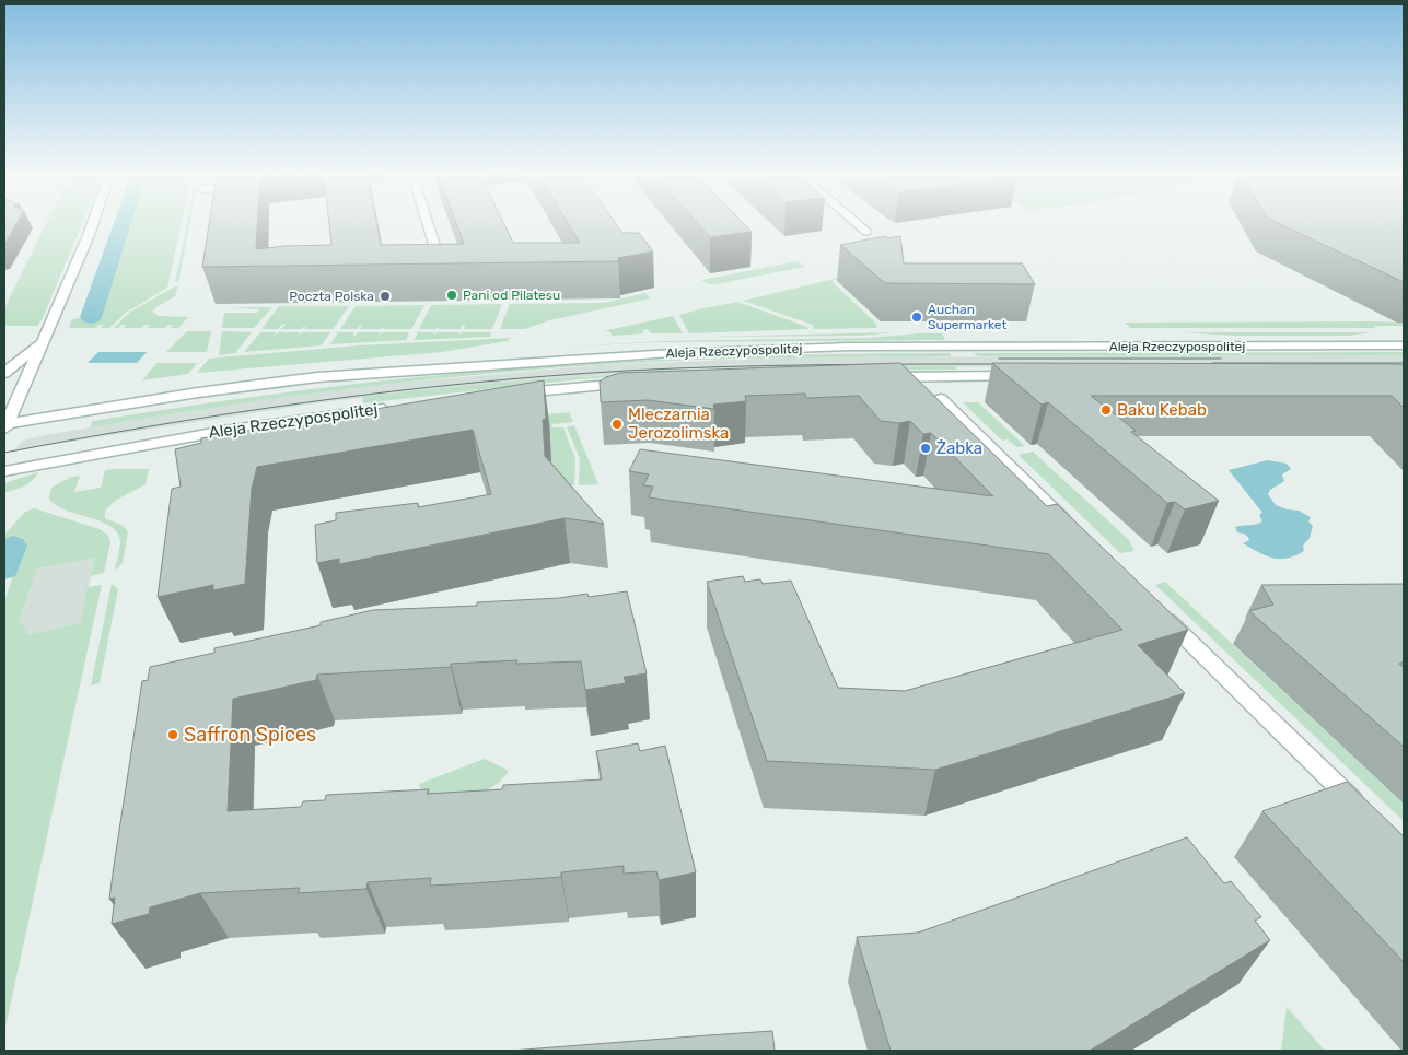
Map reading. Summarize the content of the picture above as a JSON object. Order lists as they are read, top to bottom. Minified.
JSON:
{"streets":{"street":["Aleja Rzeczypospolitej"]},"places":["Pani od Pilatesu","Poczta Polska","Auchan Supermarket","Baku Kebab","Mleczarnia Jerozolimska","Żabka","Saffron Spices"]}
